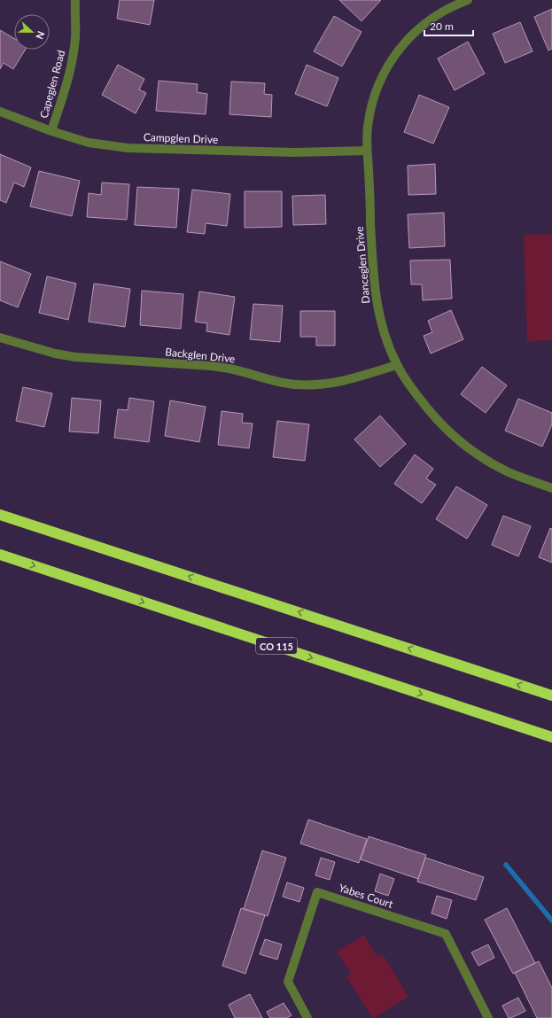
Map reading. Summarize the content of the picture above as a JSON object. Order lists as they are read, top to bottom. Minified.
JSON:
{"streets":{"highway":["CO 115"],"street":["Capeglen Road","Campglen Drive","Danceglen Drive","Backglen Drive","Yabes Court"]},"crossings":[["Capeglen Road","Campglen Drive"],["Campglen Drive","Danceglen Drive"],["Danceglen Drive","Backglen Drive"]],"scale_bar":"20 m","north":"right"}
